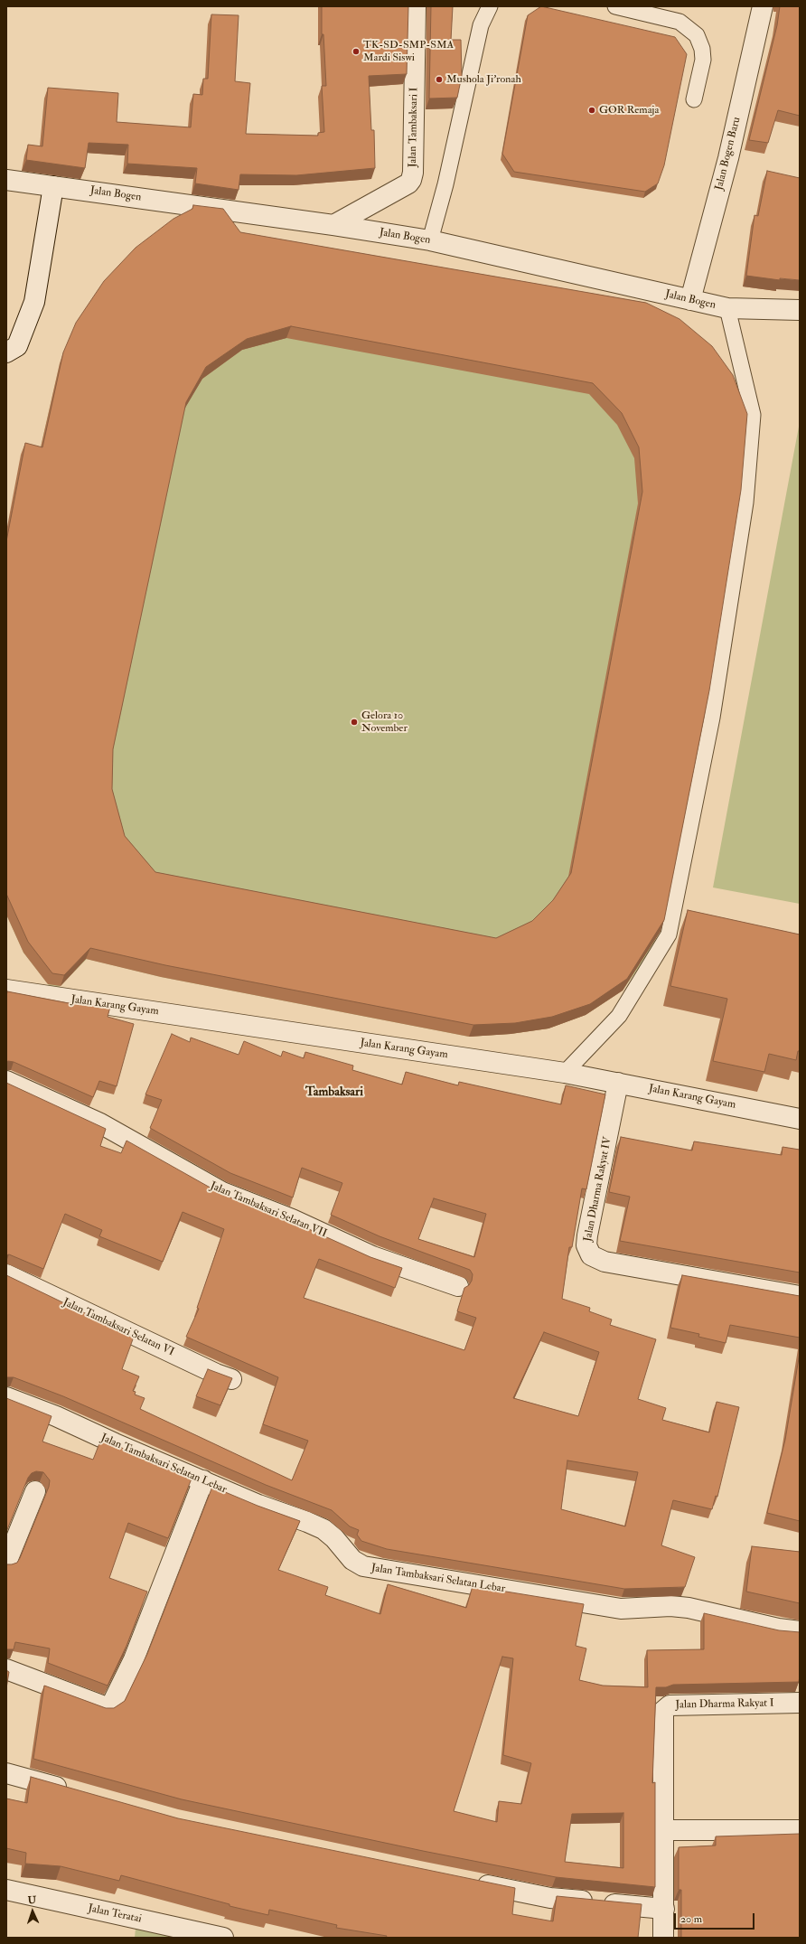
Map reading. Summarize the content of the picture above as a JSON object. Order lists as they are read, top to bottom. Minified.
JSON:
{"streets":{"street":["Jalan Tambaksari I","Jalan Bogen Baru","Jalan Bogen","Jalan Karang Gayam","Jalan Dharma Rakyat IV","Jalan Tambaksari Selatan VII","Jalan Tambaksari Selatan VI","Jalan Tambaksari Selatan Lebar","Jalan Dharma Rakyat I","Jalan Teratai"]},"crossings":[["Jalan Tambaksari I","Jalan Bogen"],["Jalan Bogen Baru","Jalan Bogen"],["Jalan Karang Gayam","Jalan Dharma Rakyat IV"]],"districts":["Tambaksari"],"places":["TK-SD-SMP-SMA Mardi Siswi","Mushola Ji'ronah","GOR Remaja","Gelora 10 November"],"scale_bar":"20 m","north":"top"}
